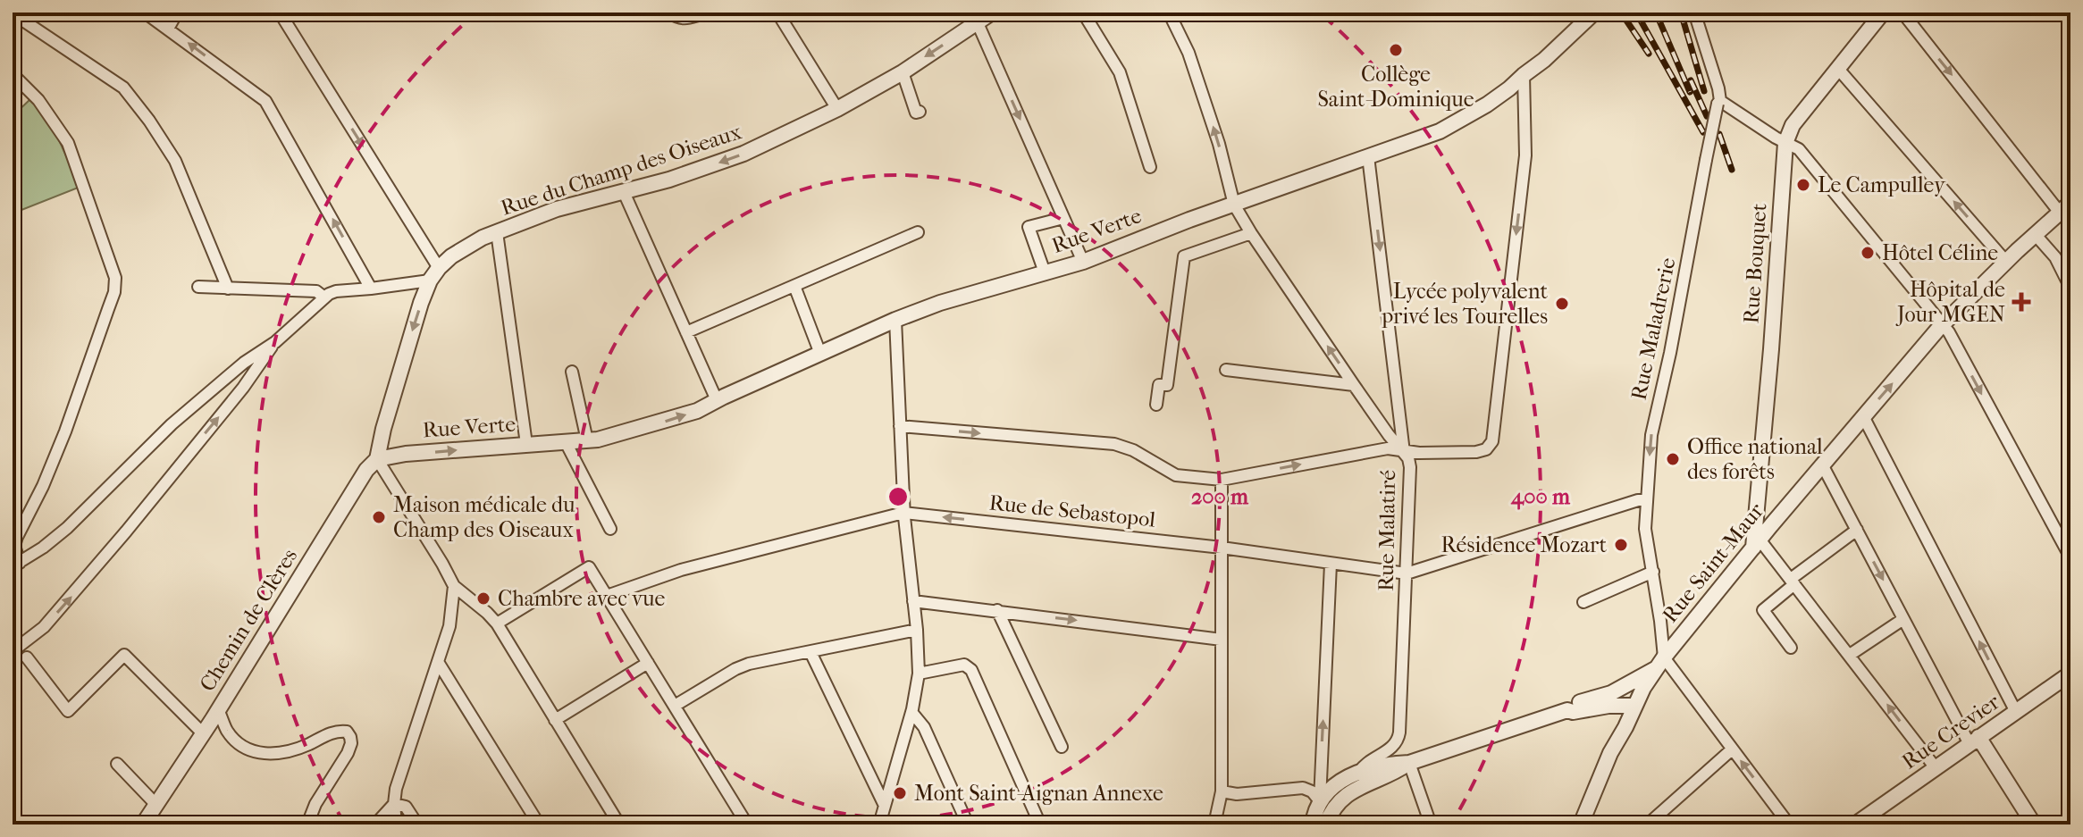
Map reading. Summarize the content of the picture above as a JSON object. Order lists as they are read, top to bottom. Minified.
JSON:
{"streets":{"street":["Rue du Champ des Oiseaux","Rue Verte","Rue Bouquet","Rue Maladrerie","Rue de Sebastopol","Rue Malatiré","Rue Saint-Maur","Chemin de Clères","Rue Crevier"]},"crossings":[["Rue Verte","Rue Malatiré"],["Rue Verte","Chemin de Clères"],["Rue Bouquet","Rue Saint-Maur"],["Rue Maladrerie","Rue Saint-Maur"],["Rue de Sebastopol","Rue Malatiré"]],"one_way":["Rue du Champ des Oiseaux","Rue Maladrerie"],"places":{"other":["Collège Saint-Dominique","Le Campulley","Hôtel Céline","Lycée polyvalent privé les Tourelles","Office national des forêts","Maison médicale du Champ des Oiseaux","Résidence Mozart","Chambre avec vue","Mont Saint-Aignan Annexe"],"health":["Hôpital de Jour MGEN"]},"rings":["200 m","400 m"]}
